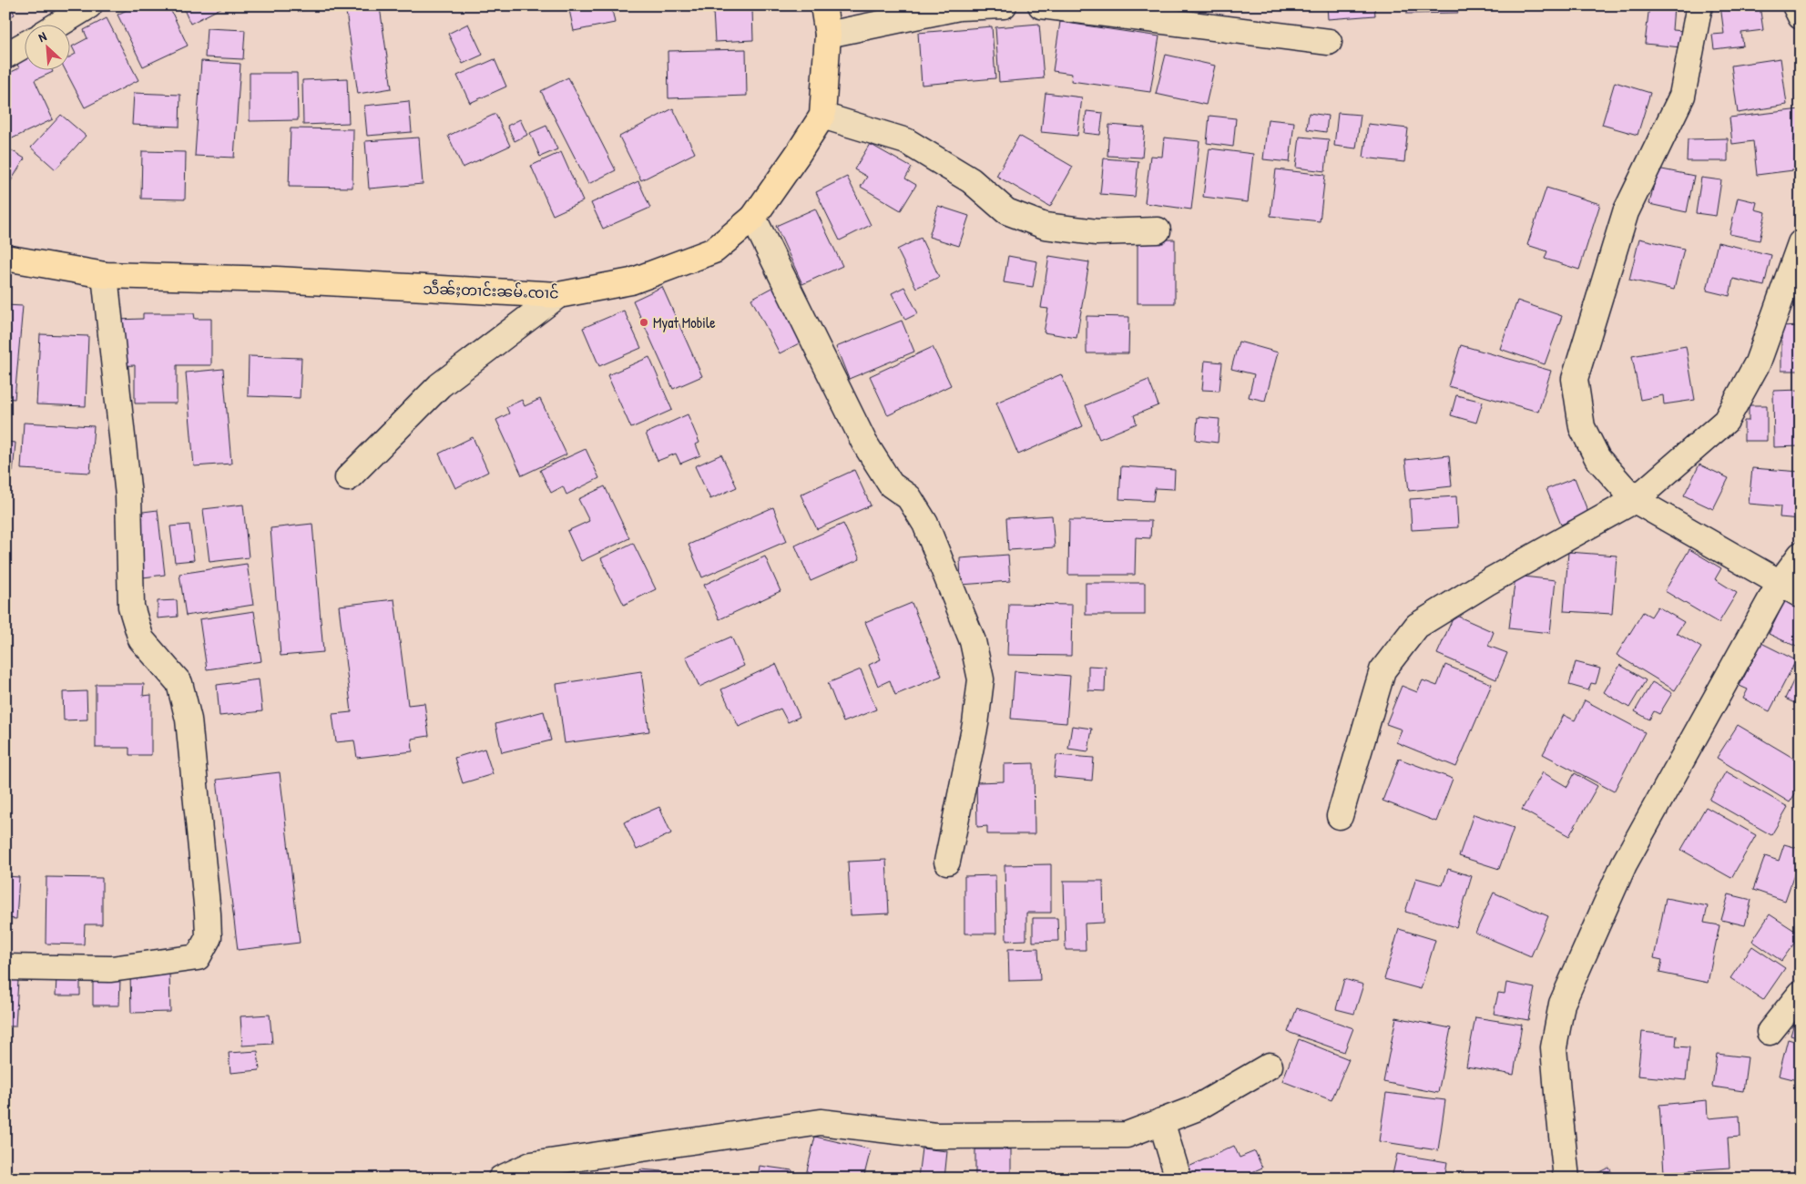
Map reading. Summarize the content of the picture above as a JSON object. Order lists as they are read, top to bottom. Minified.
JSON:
{"streets":{"highway":["သဵၼ်ႈတၢင်းၼမ်ႉၸၢင်"]},"places":["Myat Mobile"],"north":"top left"}
